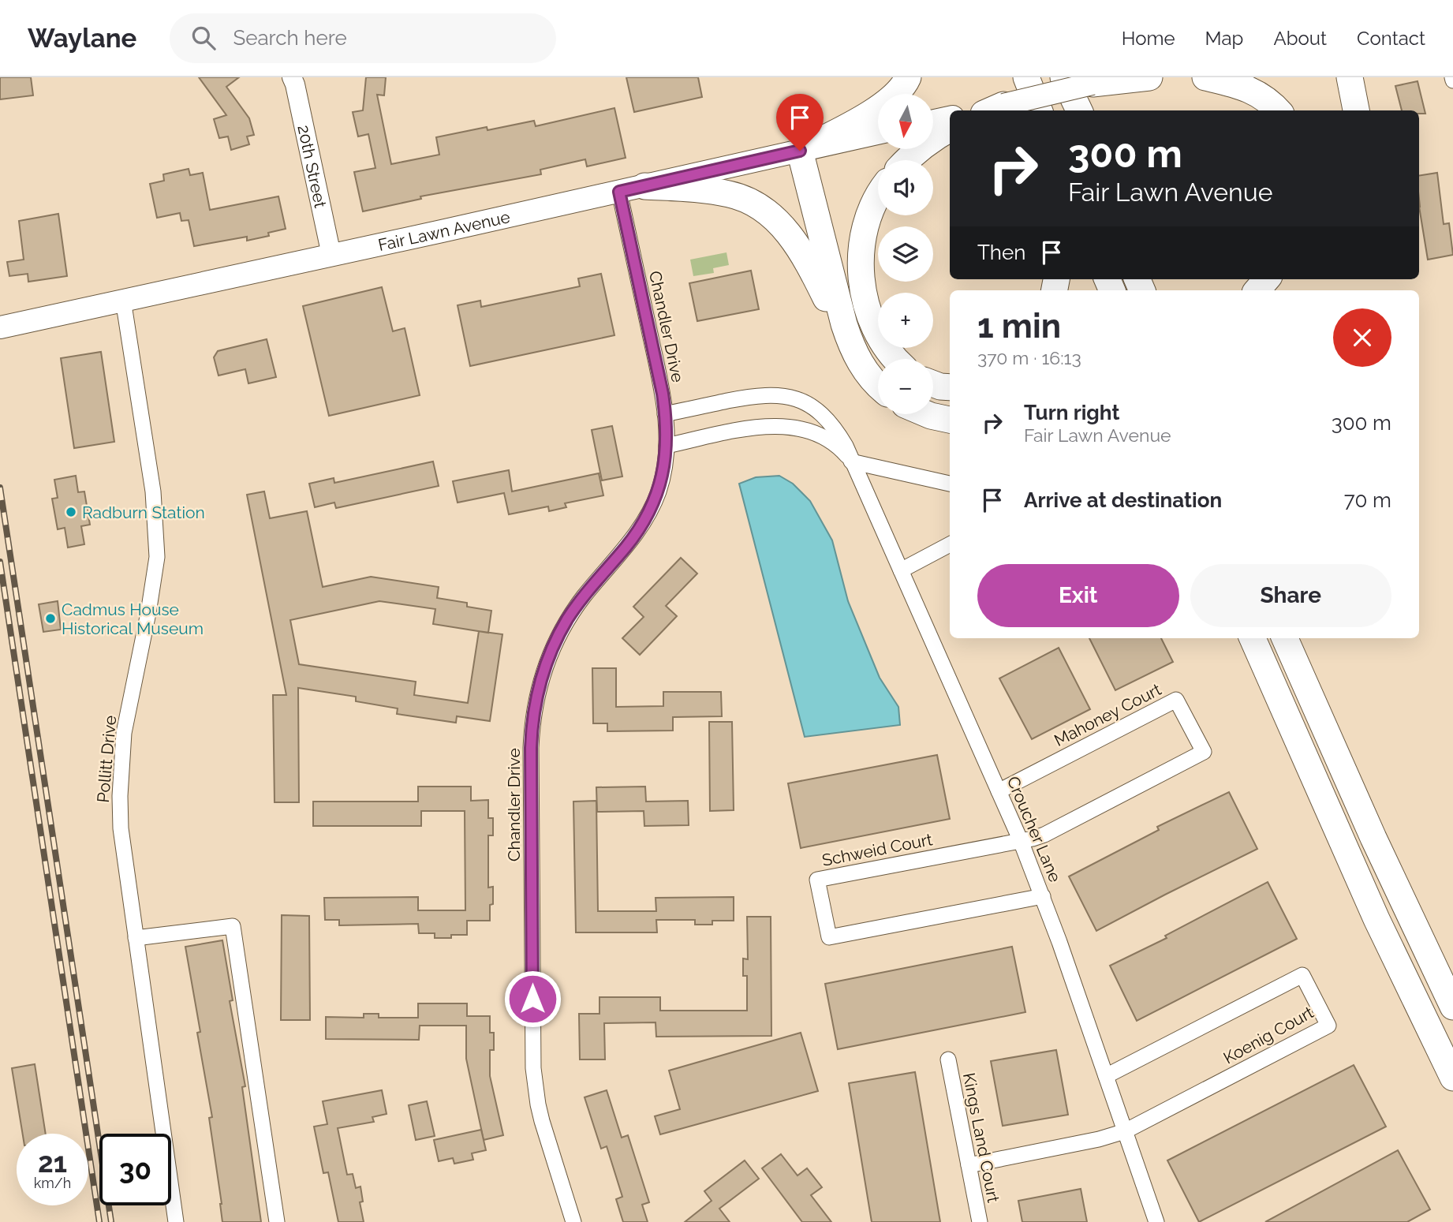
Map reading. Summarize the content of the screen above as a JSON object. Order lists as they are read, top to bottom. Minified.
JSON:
{"streets":{"main road":["Fair Lawn Avenue"],"street":["20th Street","Chandler Drive","Mahoney Court","Pollitt Drive","Croucher Lane","Schweid Court","Koenig Court","Kings Land Court"]},"crossings":[["20th Street","Fair Lawn Avenue"],["Fair Lawn Avenue","Chandler Drive"],["Fair Lawn Avenue","Pollitt Drive"],["Chandler Drive","Croucher Lane"],["Mahoney Court","Croucher Lane"],["Mahoney Court","Schweid Court"],["Croucher Lane","Schweid Court"],["Croucher Lane","Koenig Court"],["Koenig Court","Kings Land Court"]],"places":["Radburn Station","Cadmus House Historical Museum"],"north":"bottom","page":{"header":"Waylane","search":"Search here","nav":["Home","Map","About","Contact"],"map_buttons":["+","−"],"turn":["300 m","Fair Lawn Avenue"],"then":"Then","heading":["1 min","370 m · 16:13"],"list":[{"name":"Turn right","note":"Fair Lawn Avenue","value":"300 m"},{"name":"Arrive at destination","value":"70 m"}],"buttons":["Exit","Share"],"speed":"21 km/h","limit":"30"}}
